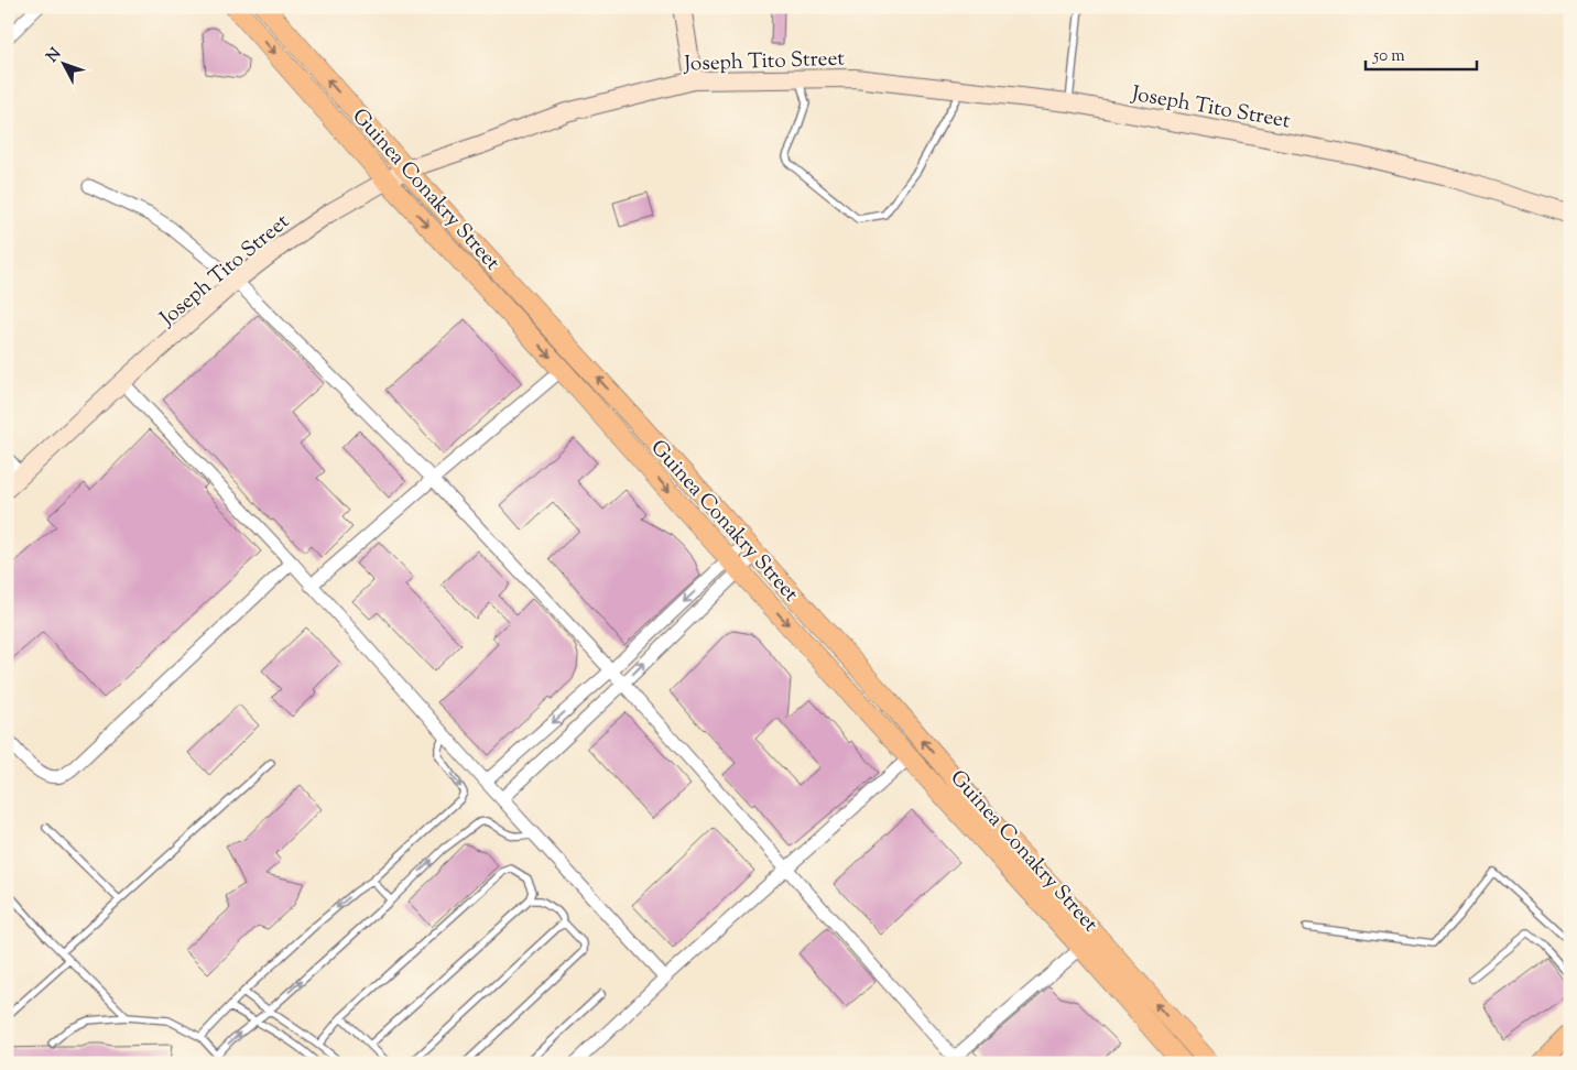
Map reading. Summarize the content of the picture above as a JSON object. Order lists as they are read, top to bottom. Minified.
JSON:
{"streets":{"main road":["Joseph Tito Street","Guinea Conakry Street"]},"crossings":[["Joseph Tito Street","Guinea Conakry Street"]],"scale_bar":"50 m","north":"top left"}
